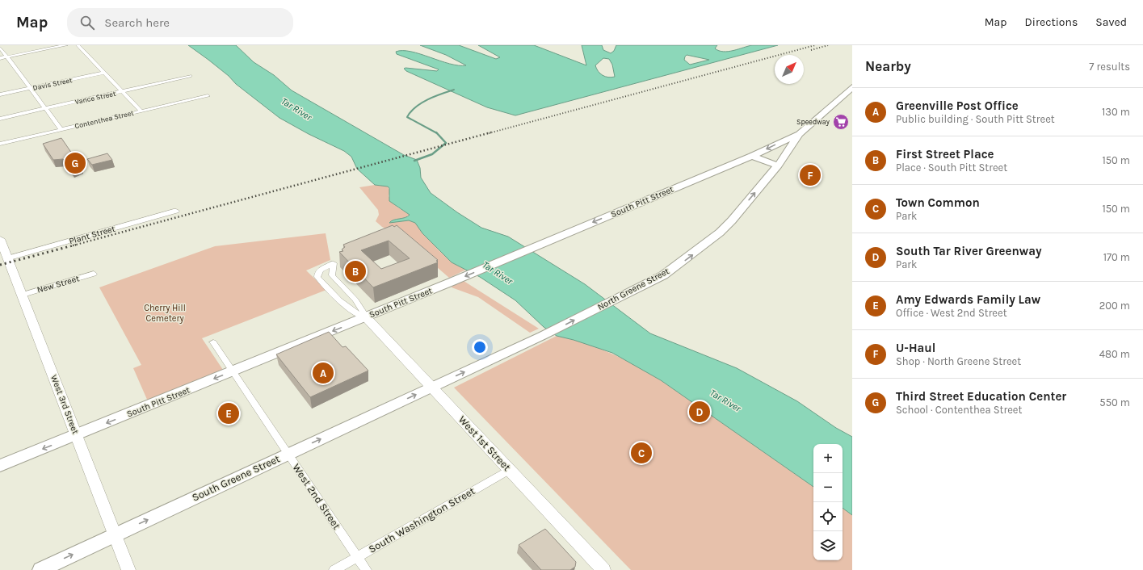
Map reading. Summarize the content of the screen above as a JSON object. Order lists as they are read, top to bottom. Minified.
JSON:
{"streets":{"main road":["South Pitt Street","North Greene Street","South Greene Street"],"street":["Davis Street","Vance Street","Contenthea Street","Plant Street","New Street","West 3rd Street","West 1st Street","West 2nd Street","South Washington Street"]},"crossings":[["South Pitt Street","North Greene Street"],["South Pitt Street","West 3rd Street"],["South Pitt Street","West 1st Street"],["South Pitt Street","West 2nd Street"],["Plant Street","West 3rd Street"],["New Street","West 3rd Street"],["North Greene Street","West 1st Street"],["North Greene Street","South Greene Street"],["West 3rd Street","South Greene Street"],["West 1st Street","South Greene Street"],["West 1st Street","South Washington Street"],["South Greene Street","West 2nd Street"],["West 2nd Street","South Washington Street"]],"one_way":["South Pitt Street","North Greene Street","South Greene Street"],"water":["Tar River"],"parks":["Cherry Hill Cemetery"],"places":{"supermarket":["Speedway"]},"north":"top right","page":{"header":"Map","search":"Search here","nav":["Map","Directions","Saved"],"heading":["Nearby","7 results"],"list":[{"mark":"A","name":"Greenville Post Office","note":"Public building · South Pitt Street","value":"130 m"},{"mark":"B","name":"First Street Place","note":"Place · South Pitt Street","value":"150 m"},{"mark":"C","name":"Town Common","note":"Park","value":"150 m"},{"mark":"D","name":"South Tar River Greenway","note":"Park","value":"170 m"},{"mark":"E","name":"Amy Edwards Family Law","note":"Office · West 2nd Street","value":"200 m"},{"mark":"F","name":"U-Haul","note":"Shop · North Greene Street","value":"480 m"},{"mark":"G","name":"Third Street Education Center","note":"School · Contenthea Street","value":"550 m"}],"pins":["G","F","B","A","D","E","C"],"map_buttons":["+","−"]}}
